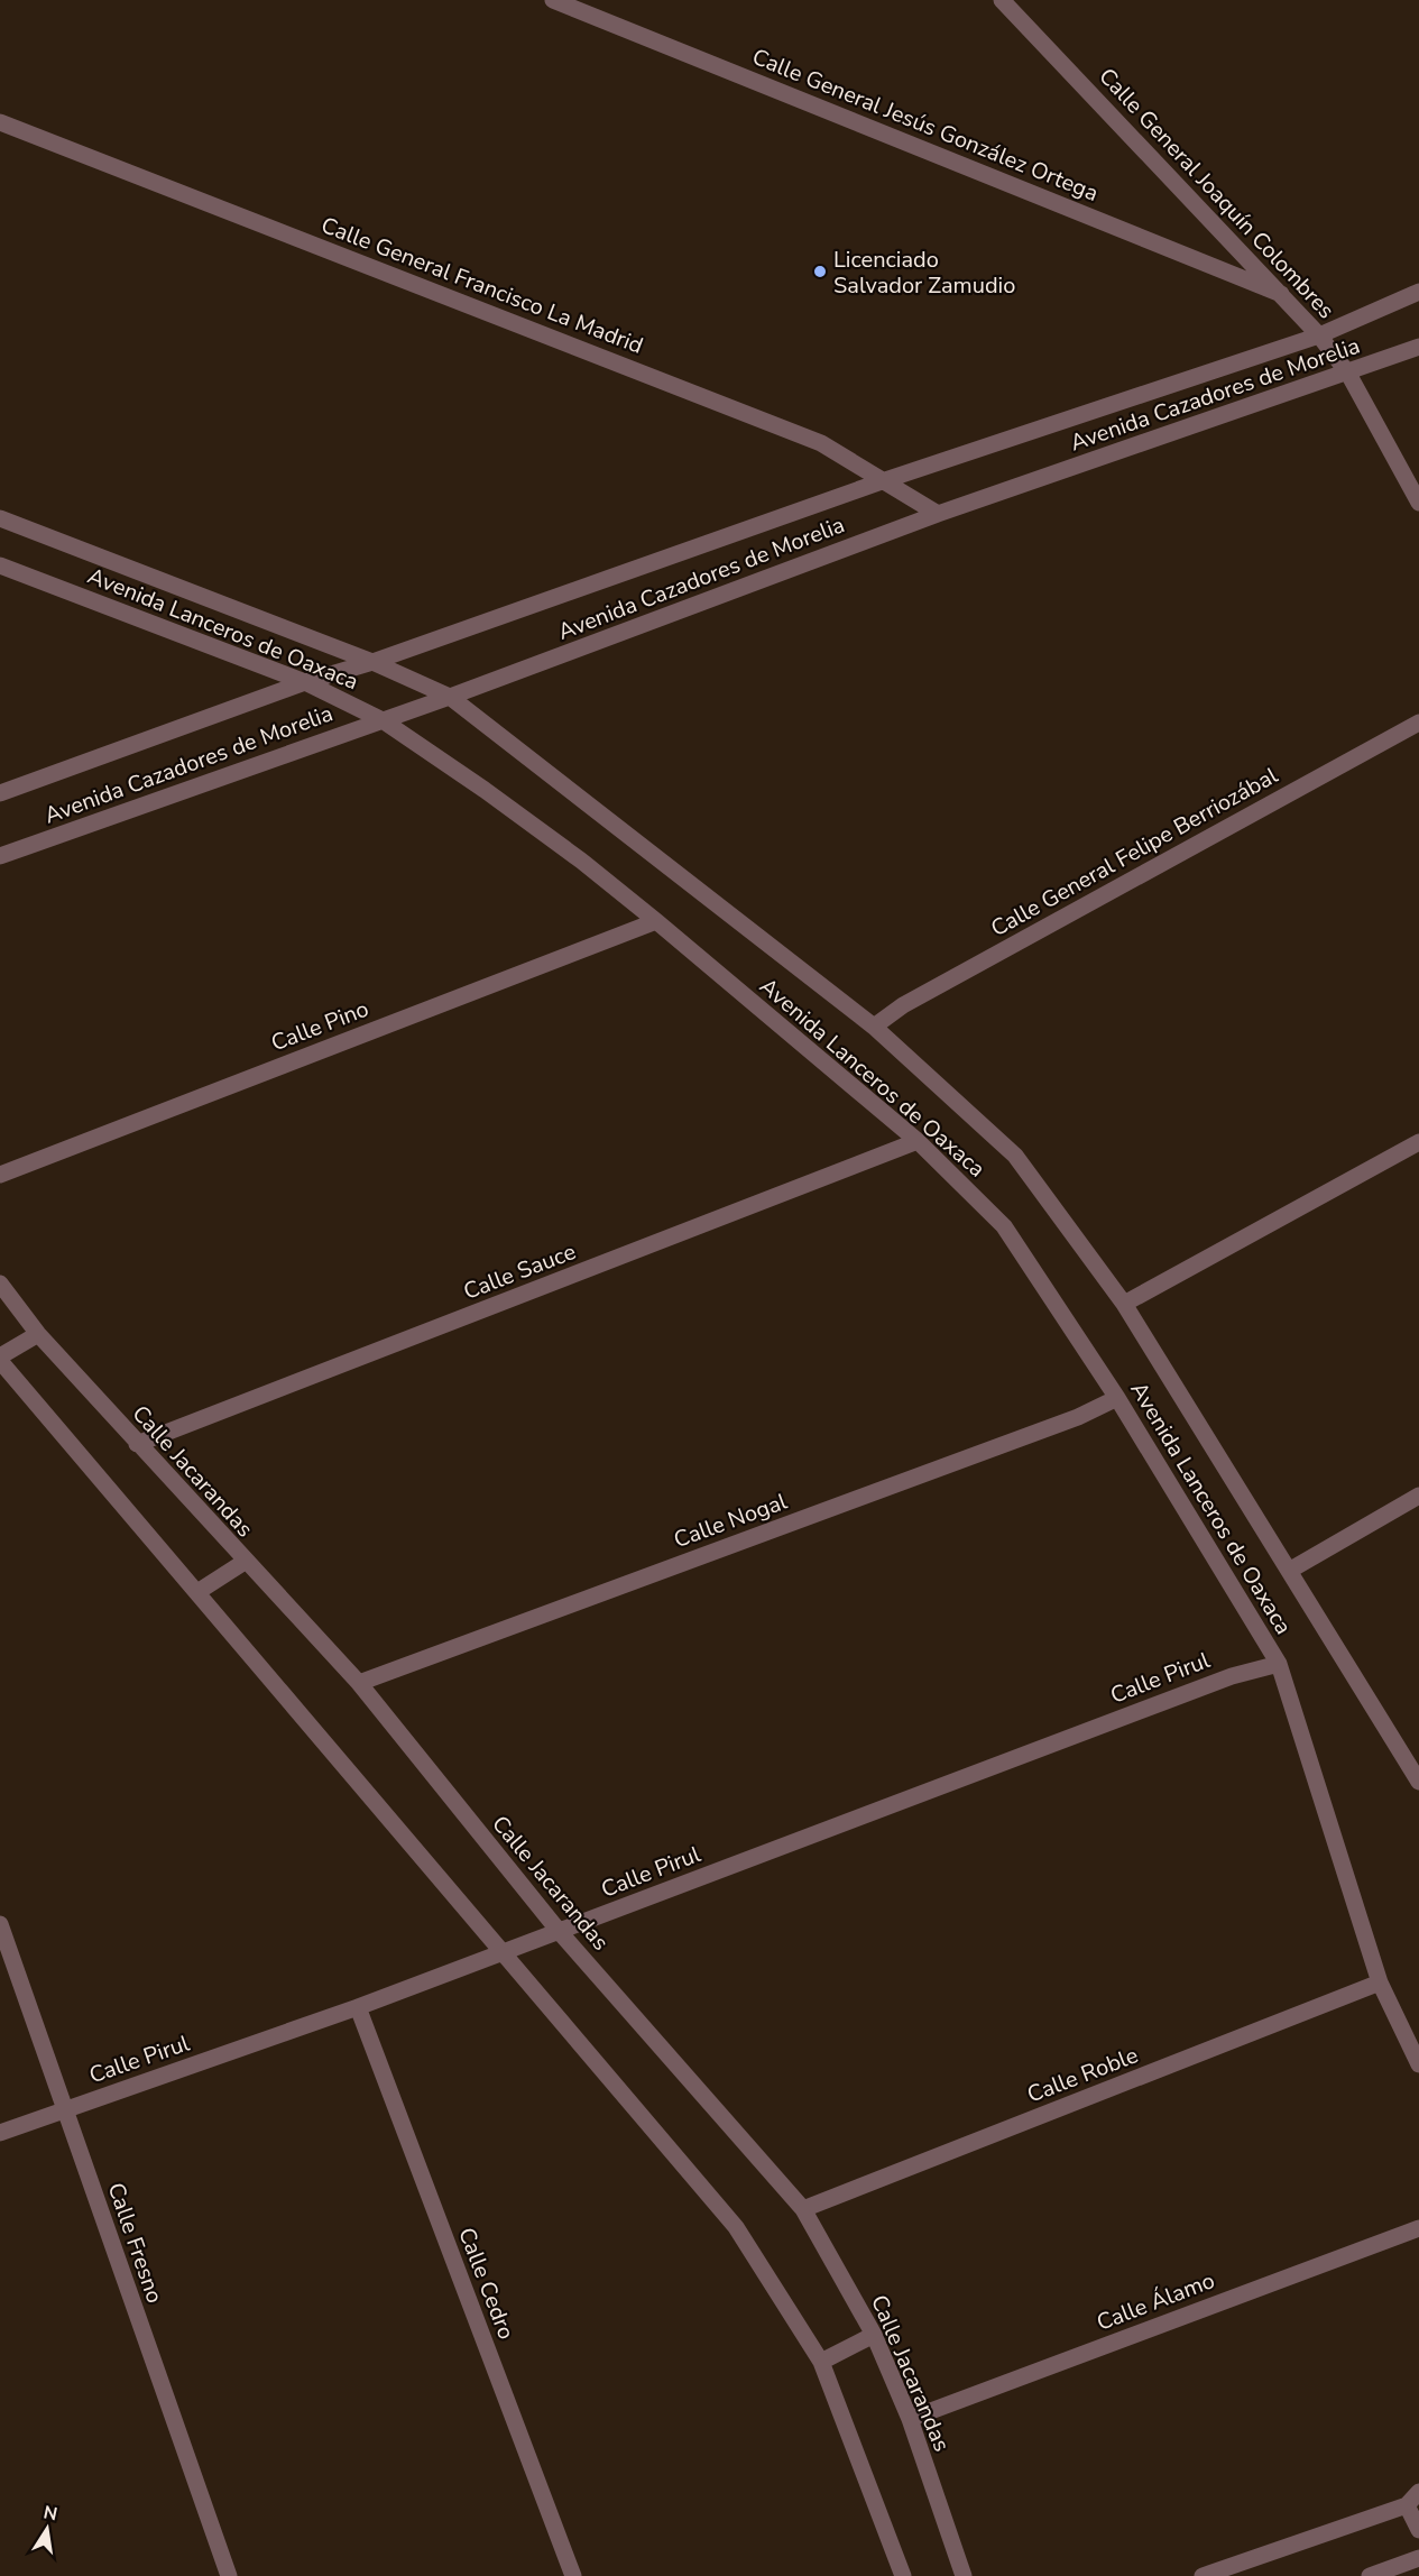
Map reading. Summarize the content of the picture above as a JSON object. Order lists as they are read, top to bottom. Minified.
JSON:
{"streets":{"street":["Calle General Jesús González Ortega","Calle General Joaquín Colombres","Calle General Francisco La Madrid","Avenida Cazadores de Morelia","Avenida Lanceros de Oaxaca","Calle General Felipe Berriozábal","Calle Pino","Calle Sauce","Calle Jacarandas","Calle Nogal","Calle Pirul","Calle Roble","Calle Fresno","Calle Cedro","Calle Álamo"]},"crossings":[["Calle General Jesús González Ortega","Calle General Joaquín Colombres"],["Calle General Joaquín Colombres","Avenida Cazadores de Morelia"],["Calle General Francisco La Madrid","Avenida Cazadores de Morelia"],["Avenida Cazadores de Morelia","Avenida Lanceros de Oaxaca"],["Avenida Lanceros de Oaxaca","Calle General Felipe Berriozábal"],["Avenida Lanceros de Oaxaca","Calle Pino"],["Avenida Lanceros de Oaxaca","Calle Sauce"],["Avenida Lanceros de Oaxaca","Calle Nogal"],["Avenida Lanceros de Oaxaca","Calle Pirul"],["Avenida Lanceros de Oaxaca","Calle Roble"],["Calle Sauce","Calle Jacarandas"],["Calle Jacarandas","Calle Nogal"],["Calle Jacarandas","Calle Pirul"],["Calle Jacarandas","Calle Roble"],["Calle Jacarandas","Calle Álamo"],["Calle Pirul","Calle Fresno"],["Calle Pirul","Calle Cedro"]],"places":["Licenciado Salvador Zamudio"],"north":"top"}
